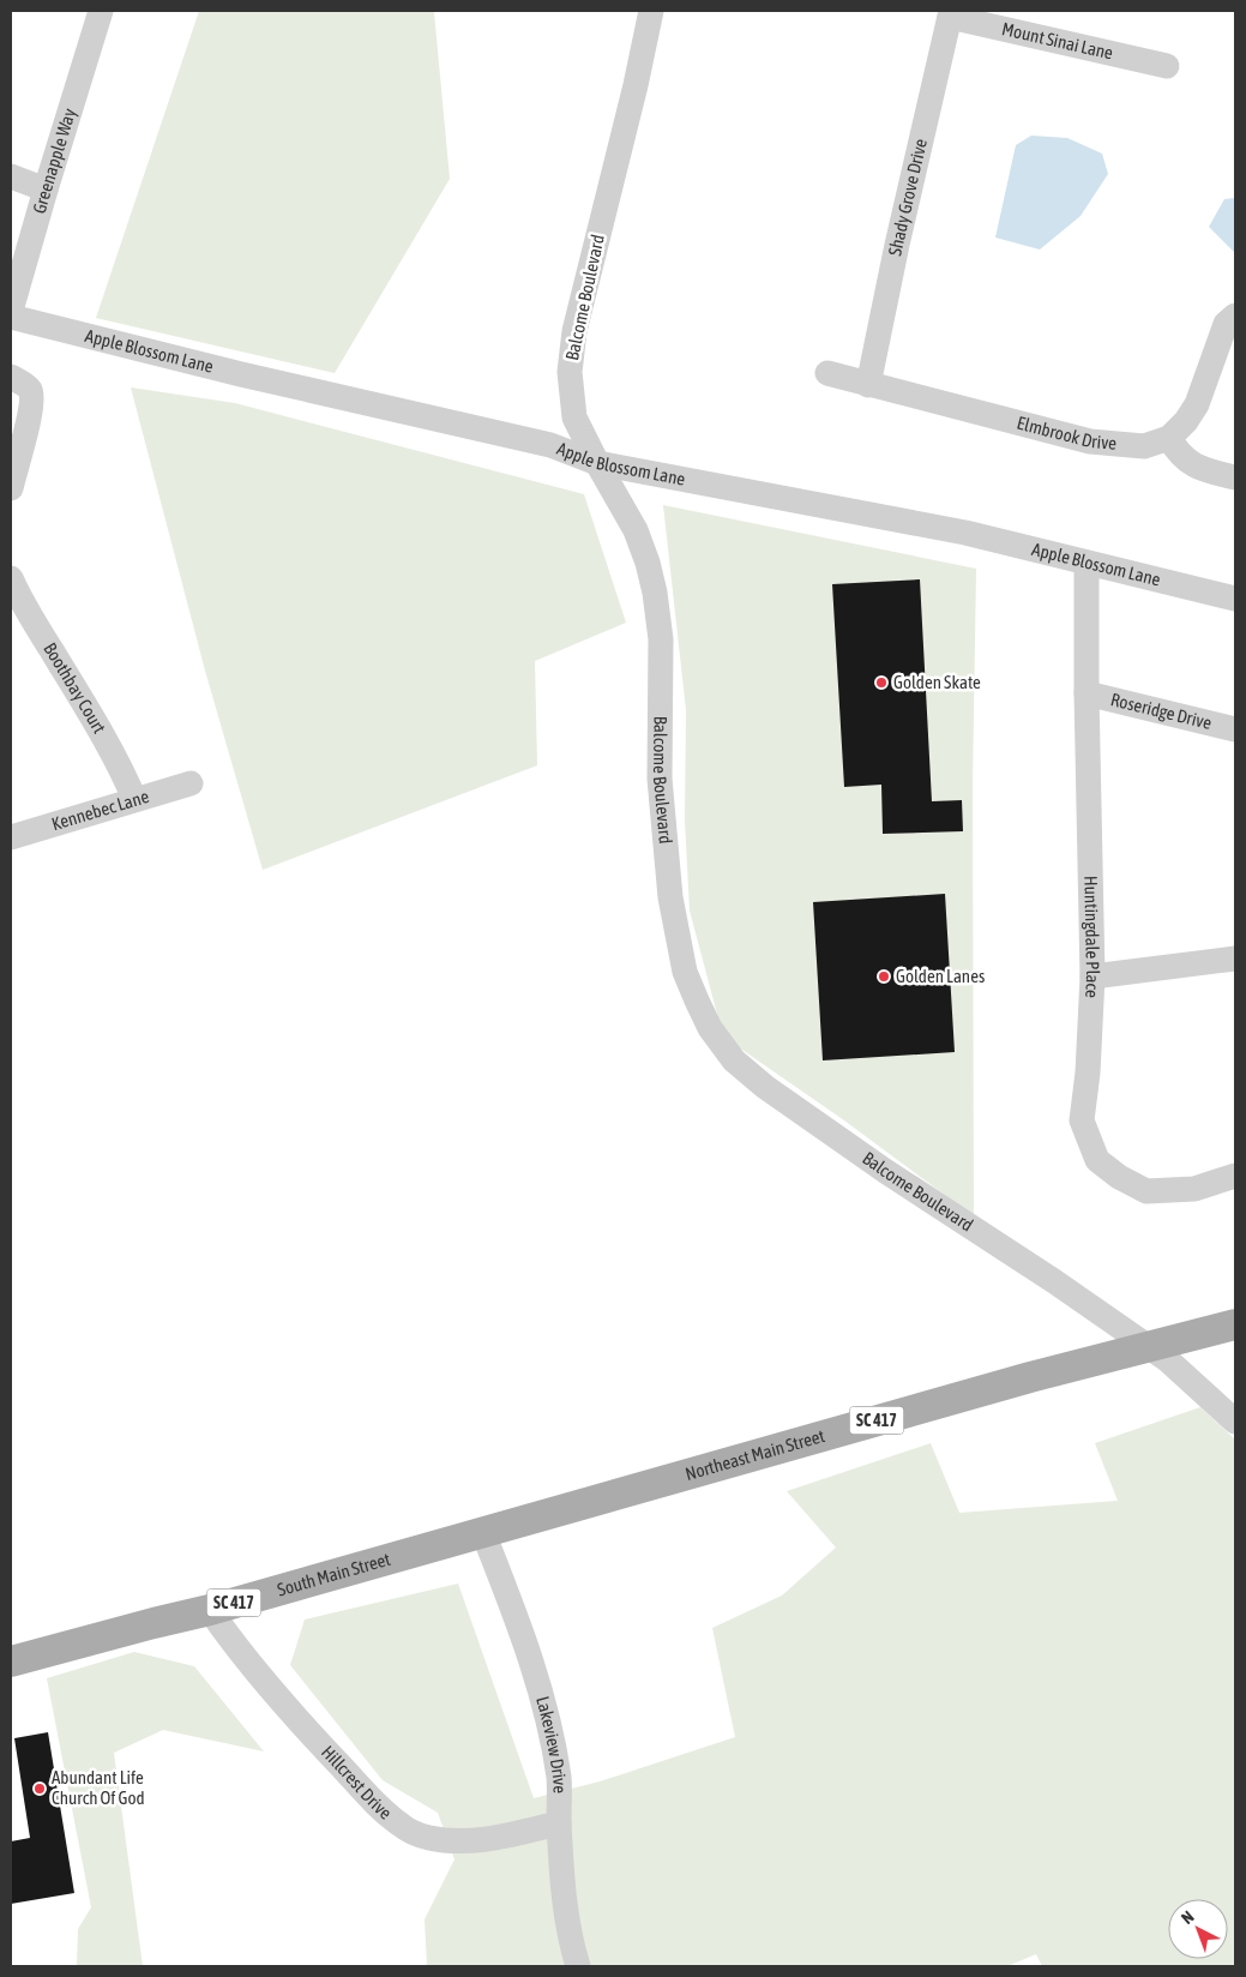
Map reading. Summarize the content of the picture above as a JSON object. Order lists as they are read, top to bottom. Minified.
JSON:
{"streets":{"main road":["SC 417","Northeast Main Street","South Main Street"],"street":["Mount Sinai Lane","Greenapple Way","Shady Grove Drive","Balcome Boulevard","Apple Blossom Lane","Elmbrook Drive","Boothbay Court","Roseridge Drive","Kennebec Lane","Huntingdale Place","Lakeview Drive","Hillcrest Drive"]},"crossings":[["Mount Sinai Lane","Shady Grove Drive"],["Shady Grove Drive","Elmbrook Drive"],["Balcome Boulevard","Apple Blossom Lane"],["Balcome Boulevard","Northeast Main Street"],["Apple Blossom Lane","Huntingdale Place"],["Boothbay Court","Kennebec Lane"],["Roseridge Drive","Huntingdale Place"],["Northeast Main Street","South Main Street"],["Northeast Main Street","Lakeview Drive"],["South Main Street","Lakeview Drive"],["South Main Street","Hillcrest Drive"],["Lakeview Drive","Hillcrest Drive"]],"places":["Golden Skate","Golden Lanes","Abundant Life Church Of God"],"north":"top left"}
